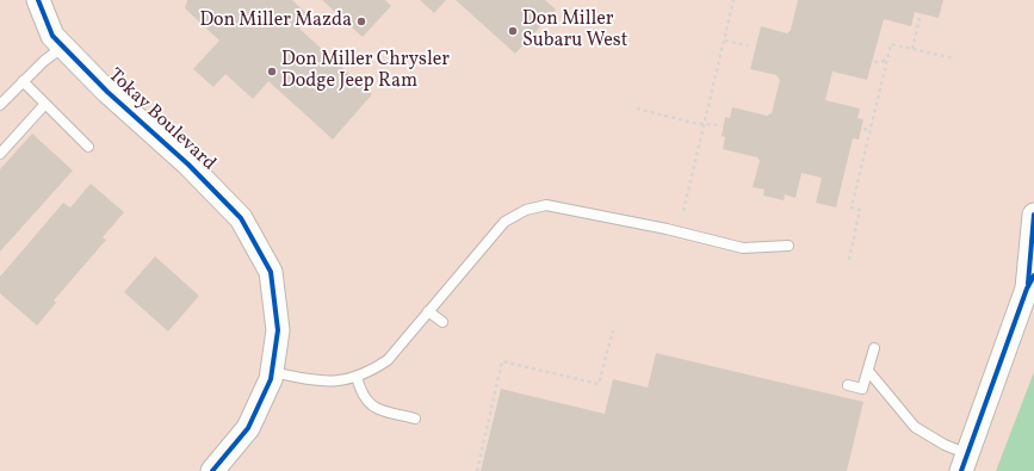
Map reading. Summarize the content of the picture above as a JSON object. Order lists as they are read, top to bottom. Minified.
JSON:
{"streets":{"street":["Tokay Boulevard"]},"places":["Don Miller Mazda","Don Miller Subaru West","Don Miller Chrysler Dodge Jeep Ram"]}
